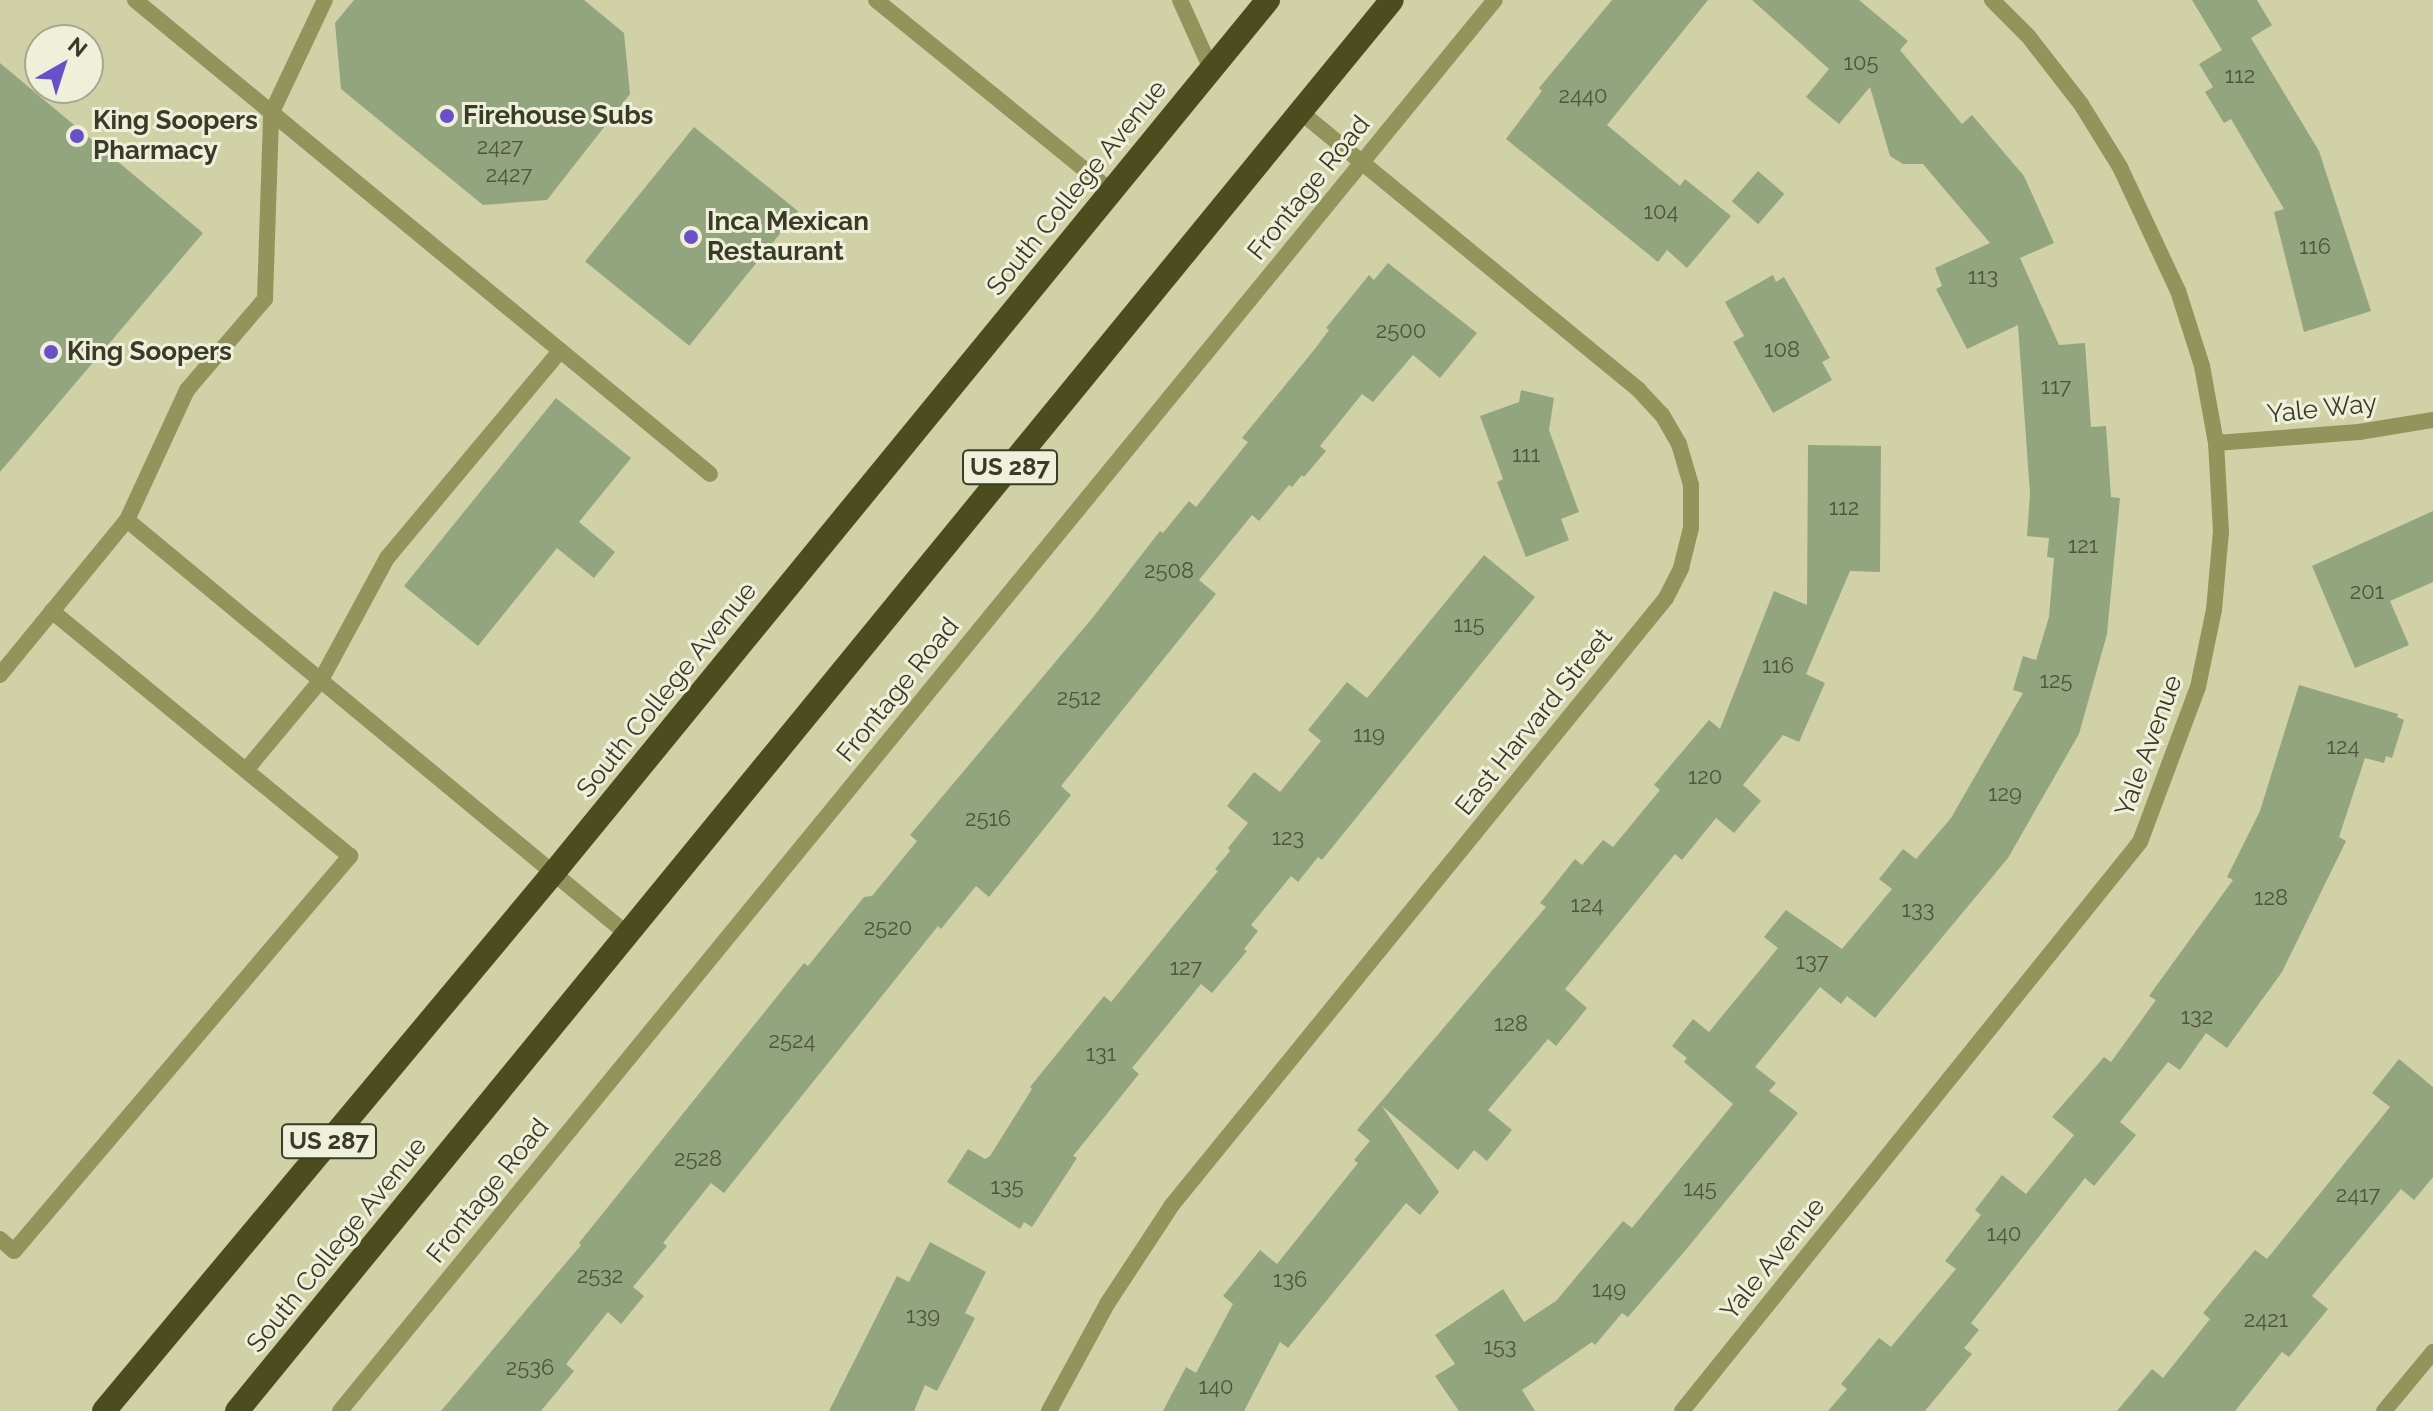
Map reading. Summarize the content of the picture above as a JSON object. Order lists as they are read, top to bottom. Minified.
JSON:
{"streets":{"highway":["South College Avenue","US 287"],"street":["Frontage Road","Yale Way","East Harvard Street","Yale Avenue"]},"crossings":[["South College Avenue","East Harvard Street"],["Frontage Road","East Harvard Street"],["Yale Way","Yale Avenue"]],"places":["Firehouse Subs","King Soopers Pharmacy","Inca Mexican Restaurant","King Soopers"],"house_numbers":["105","112","2440","2427","2427","104","116","113","2500","108","117","111","112","121","2508","201","115","116","125","2512","119","124","120","129","2516","123","128","124","133","2520","137","127","132","128","2524","131","2528","135","145","2417","140","2532","136","149","139","2421","153","2536","140"],"north":"top right"}
